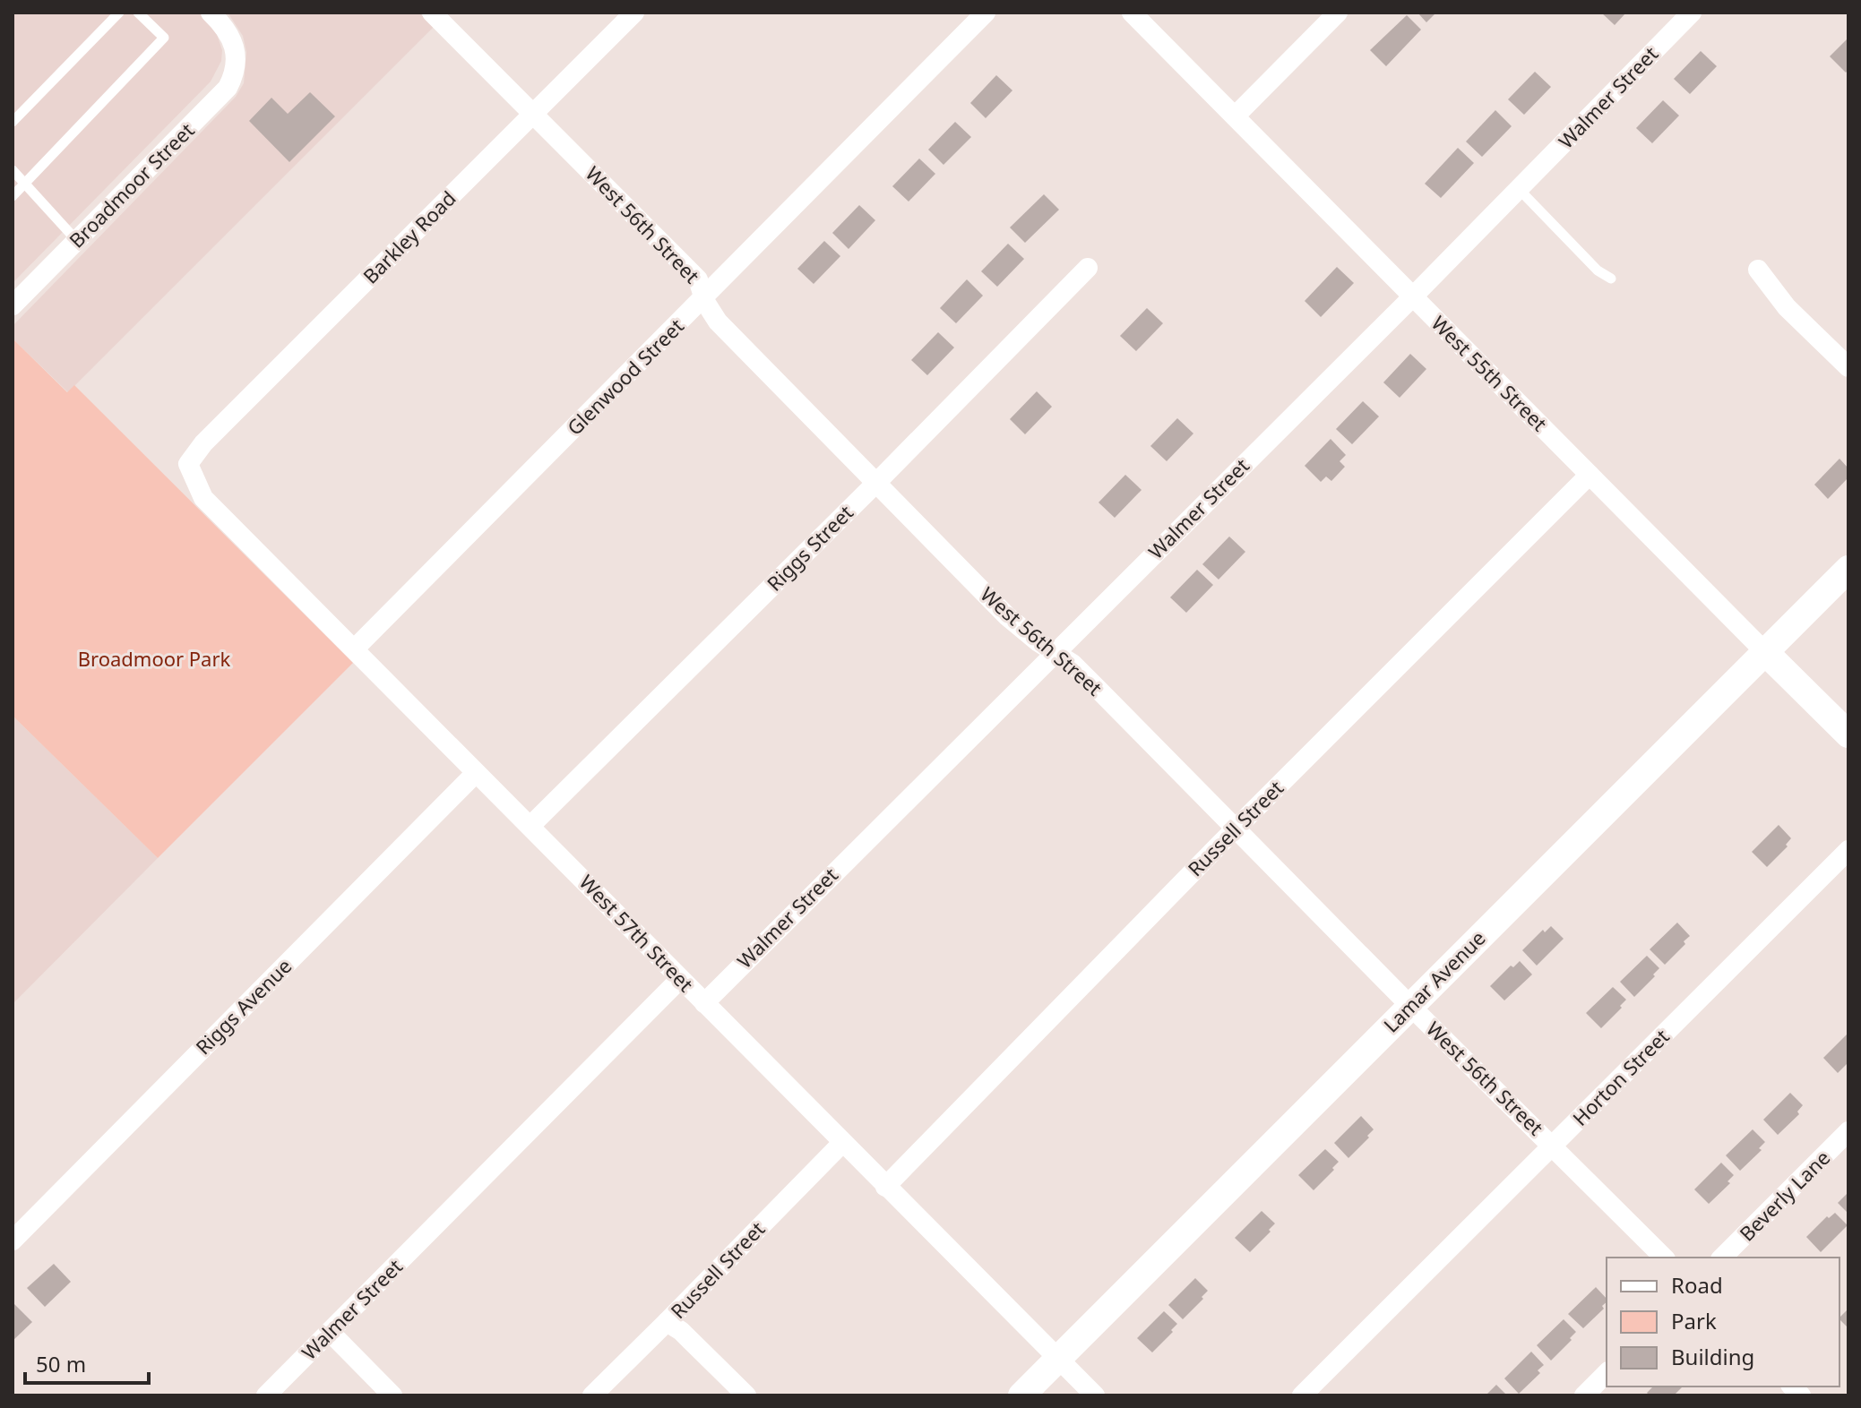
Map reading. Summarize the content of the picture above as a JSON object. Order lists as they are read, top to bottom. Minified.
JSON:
{"streets":{"street":["Walmer Street","Broadmoor Street","West 56th Street","Barkley Road","West 55th Street","Glenwood Street","Riggs Street","Russell Street","West 57th Street","Lamar Avenue","Riggs Avenue","Horton Street","Beverly Lane"]},"crossings":[["Walmer Street","West 56th Street"],["Walmer Street","West 55th Street"],["Walmer Street","West 57th Street"],["West 56th Street","Barkley Road"],["West 56th Street","Glenwood Street"],["West 56th Street","Riggs Street"],["West 56th Street","Russell Street"],["West 56th Street","Lamar Avenue"],["West 56th Street","Horton Street"],["Barkley Road","West 57th Street"],["West 55th Street","Russell Street"],["West 55th Street","Lamar Avenue"],["Glenwood Street","West 57th Street"],["Riggs Street","West 57th Street"],["Russell Street","West 57th Street"],["West 57th Street","Lamar Avenue"],["West 57th Street","Riggs Avenue"]],"parks":["Broadmoor Park"],"legend":["Road","Park","Building"],"scale_bar":"50 m"}
